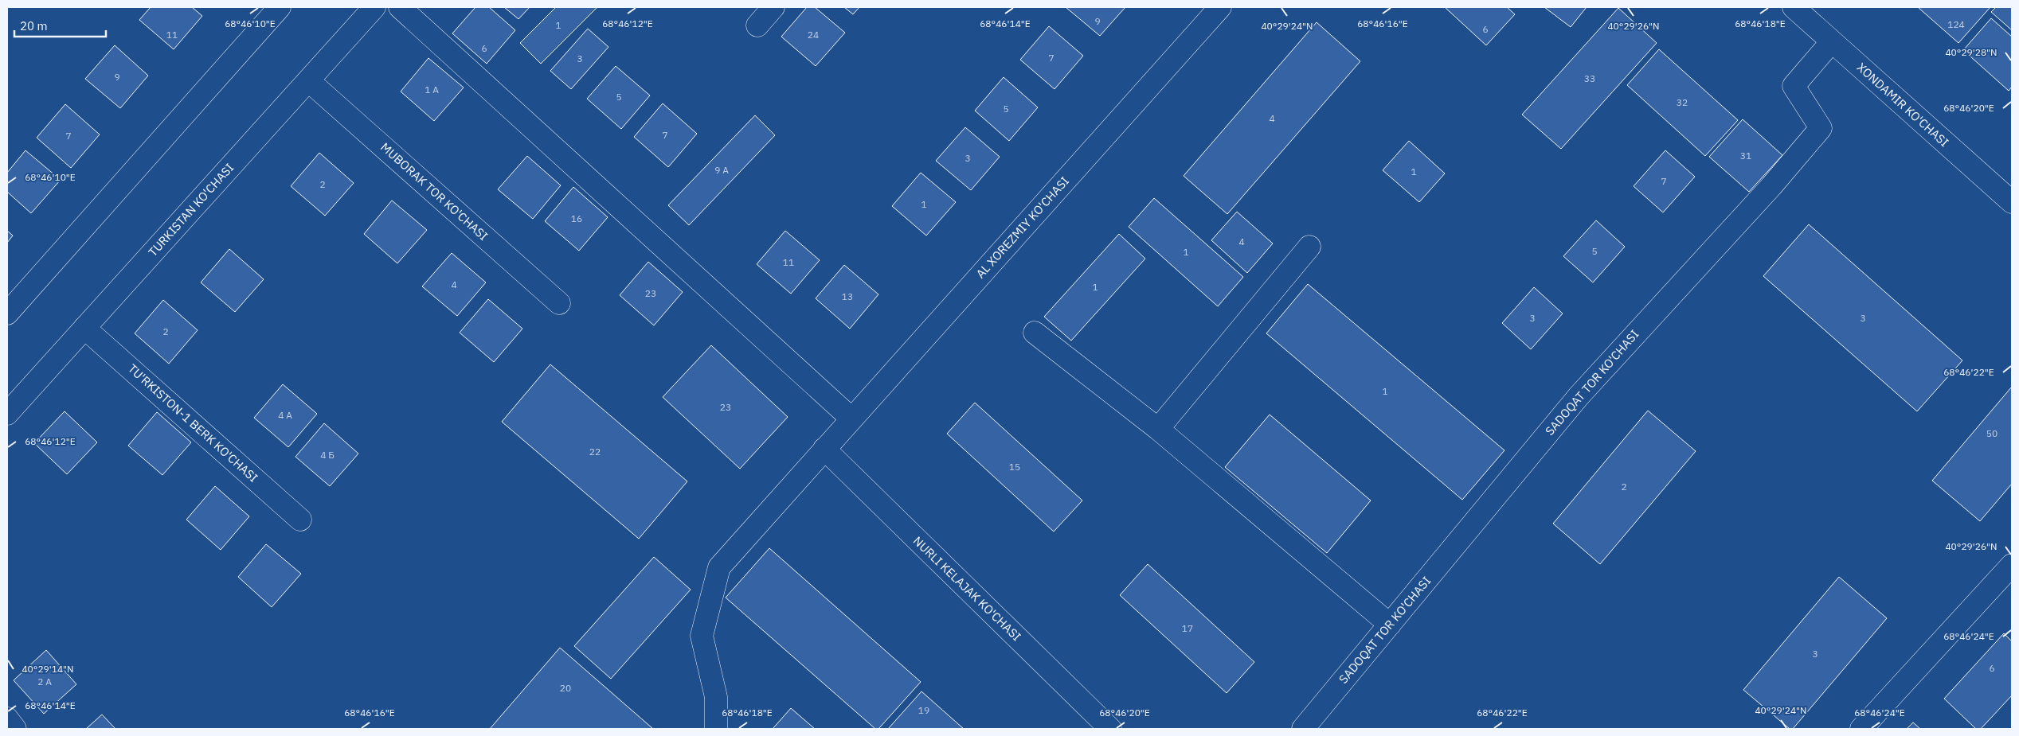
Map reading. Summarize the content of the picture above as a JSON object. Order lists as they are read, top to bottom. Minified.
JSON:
{"streets":{"street":["XONDAMIR KO'CHASI","MUBORAK TOR KO'CHASI","TURKISTAN KO'CHASI","AL XOREZMIY KO'CHASI","SADOQAT TOR KO'CHASI","TU'RKISTON-1 BERK KO'CHASI","NURLI KELAJAK KO'CHASI"]},"crossings":[["XONDAMIR KO'CHASI","SADOQAT TOR KO'CHASI"],["MUBORAK TOR KO'CHASI","TURKISTAN KO'CHASI"],["TURKISTAN KO'CHASI","TU'RKISTON-1 BERK KO'CHASI"],["AL XOREZMIY KO'CHASI","NURLI KELAJAK KO'CHASI"]],"house_numbers":["9","124","1","6","11","24","6","7","3","9","33","1 А","5","32","5","4","7","7","31","3","9 А","1","7","2","1","16","4","5","1","11","4","1","23","13","3","3","2","1","23","4 А","50","22","4 Б","15","2","17","3","6","2 А","20","19"],"scale_bar":"20 m","coordinates":["68°46'10\"E","68°46'12\"E","68°46'14\"E","68°46'16\"E","68°46'18\"E","40°29'24\"N","40°29'26\"N","40°29'28\"N","68°46'20\"E","68°46'22\"E","68°46'24\"E","40°29'14\"N"]}
